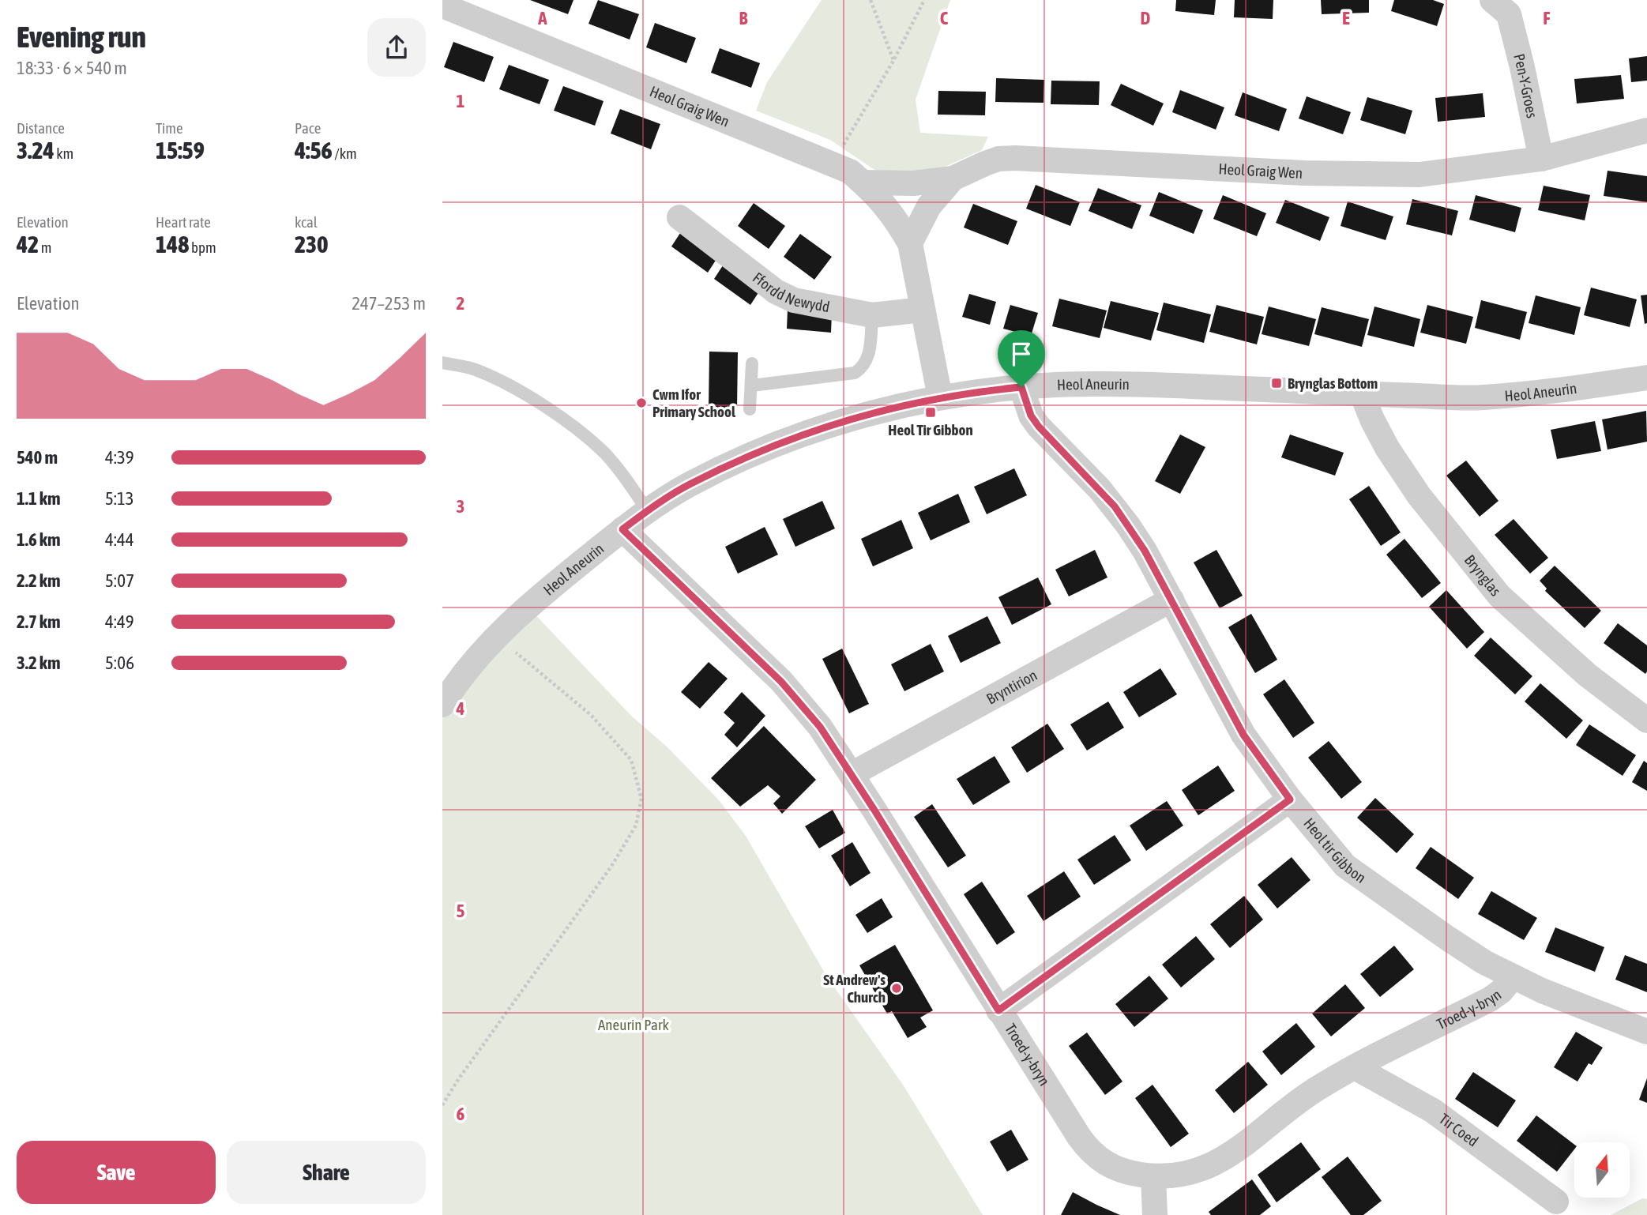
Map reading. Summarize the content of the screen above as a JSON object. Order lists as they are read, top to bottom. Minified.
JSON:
{"streets":{"street":["Pen-Y-Groes","Heol Graig Wen","Ffordd Newydd","Heol Aneurin","Brynglas","Bryntirion","Heol tir Gibbon","Troed-y-bryn","Tir Coed"]},"crossings":[["Pen-Y-Groes","Heol Graig Wen"],["Heol Graig Wen","Ffordd Newydd"],["Heol Graig Wen","Heol Aneurin"],["Heol Aneurin","Brynglas"],["Heol Aneurin","Heol tir Gibbon"],["Heol Aneurin","Troed-y-bryn"],["Bryntirion","Heol tir Gibbon"],["Bryntirion","Troed-y-bryn"],["Heol tir Gibbon","Troed-y-bryn"],["Troed-y-bryn","Tir Coed"]],"parks":["Aneurin Park"],"places":{"transit":["Brynglas Bottom","Heol Tir Gibbon"],"other":["Cwm Ifor Primary School","St Andrew's Church"]},"north":"top","page":{"heading":["Evening run","18:33 · 6 × 540 m"],"stats":[["Distance","3.24 km"],["Time","15:59"],["Pace","4:56 /km"],["Elevation","42 m"],["Heart rate","148 bpm"],["kcal","230"]],"chart":["Elevation","247–253 m"],"list":[{"name":"540 m","note":"4:39"},{"name":"1.1 km","note":"5:13"},{"name":"1.6 km","note":"4:44"},{"name":"2.2 km","note":"5:07"},{"name":"2.7 km","note":"4:49"},{"name":"3.2 km","note":"5:06"}],"buttons":["Save","Share"]},"grid":{"columns":["A","B","C","D","E","F"],"rows":["1","2","3","4","5","6"]}}
